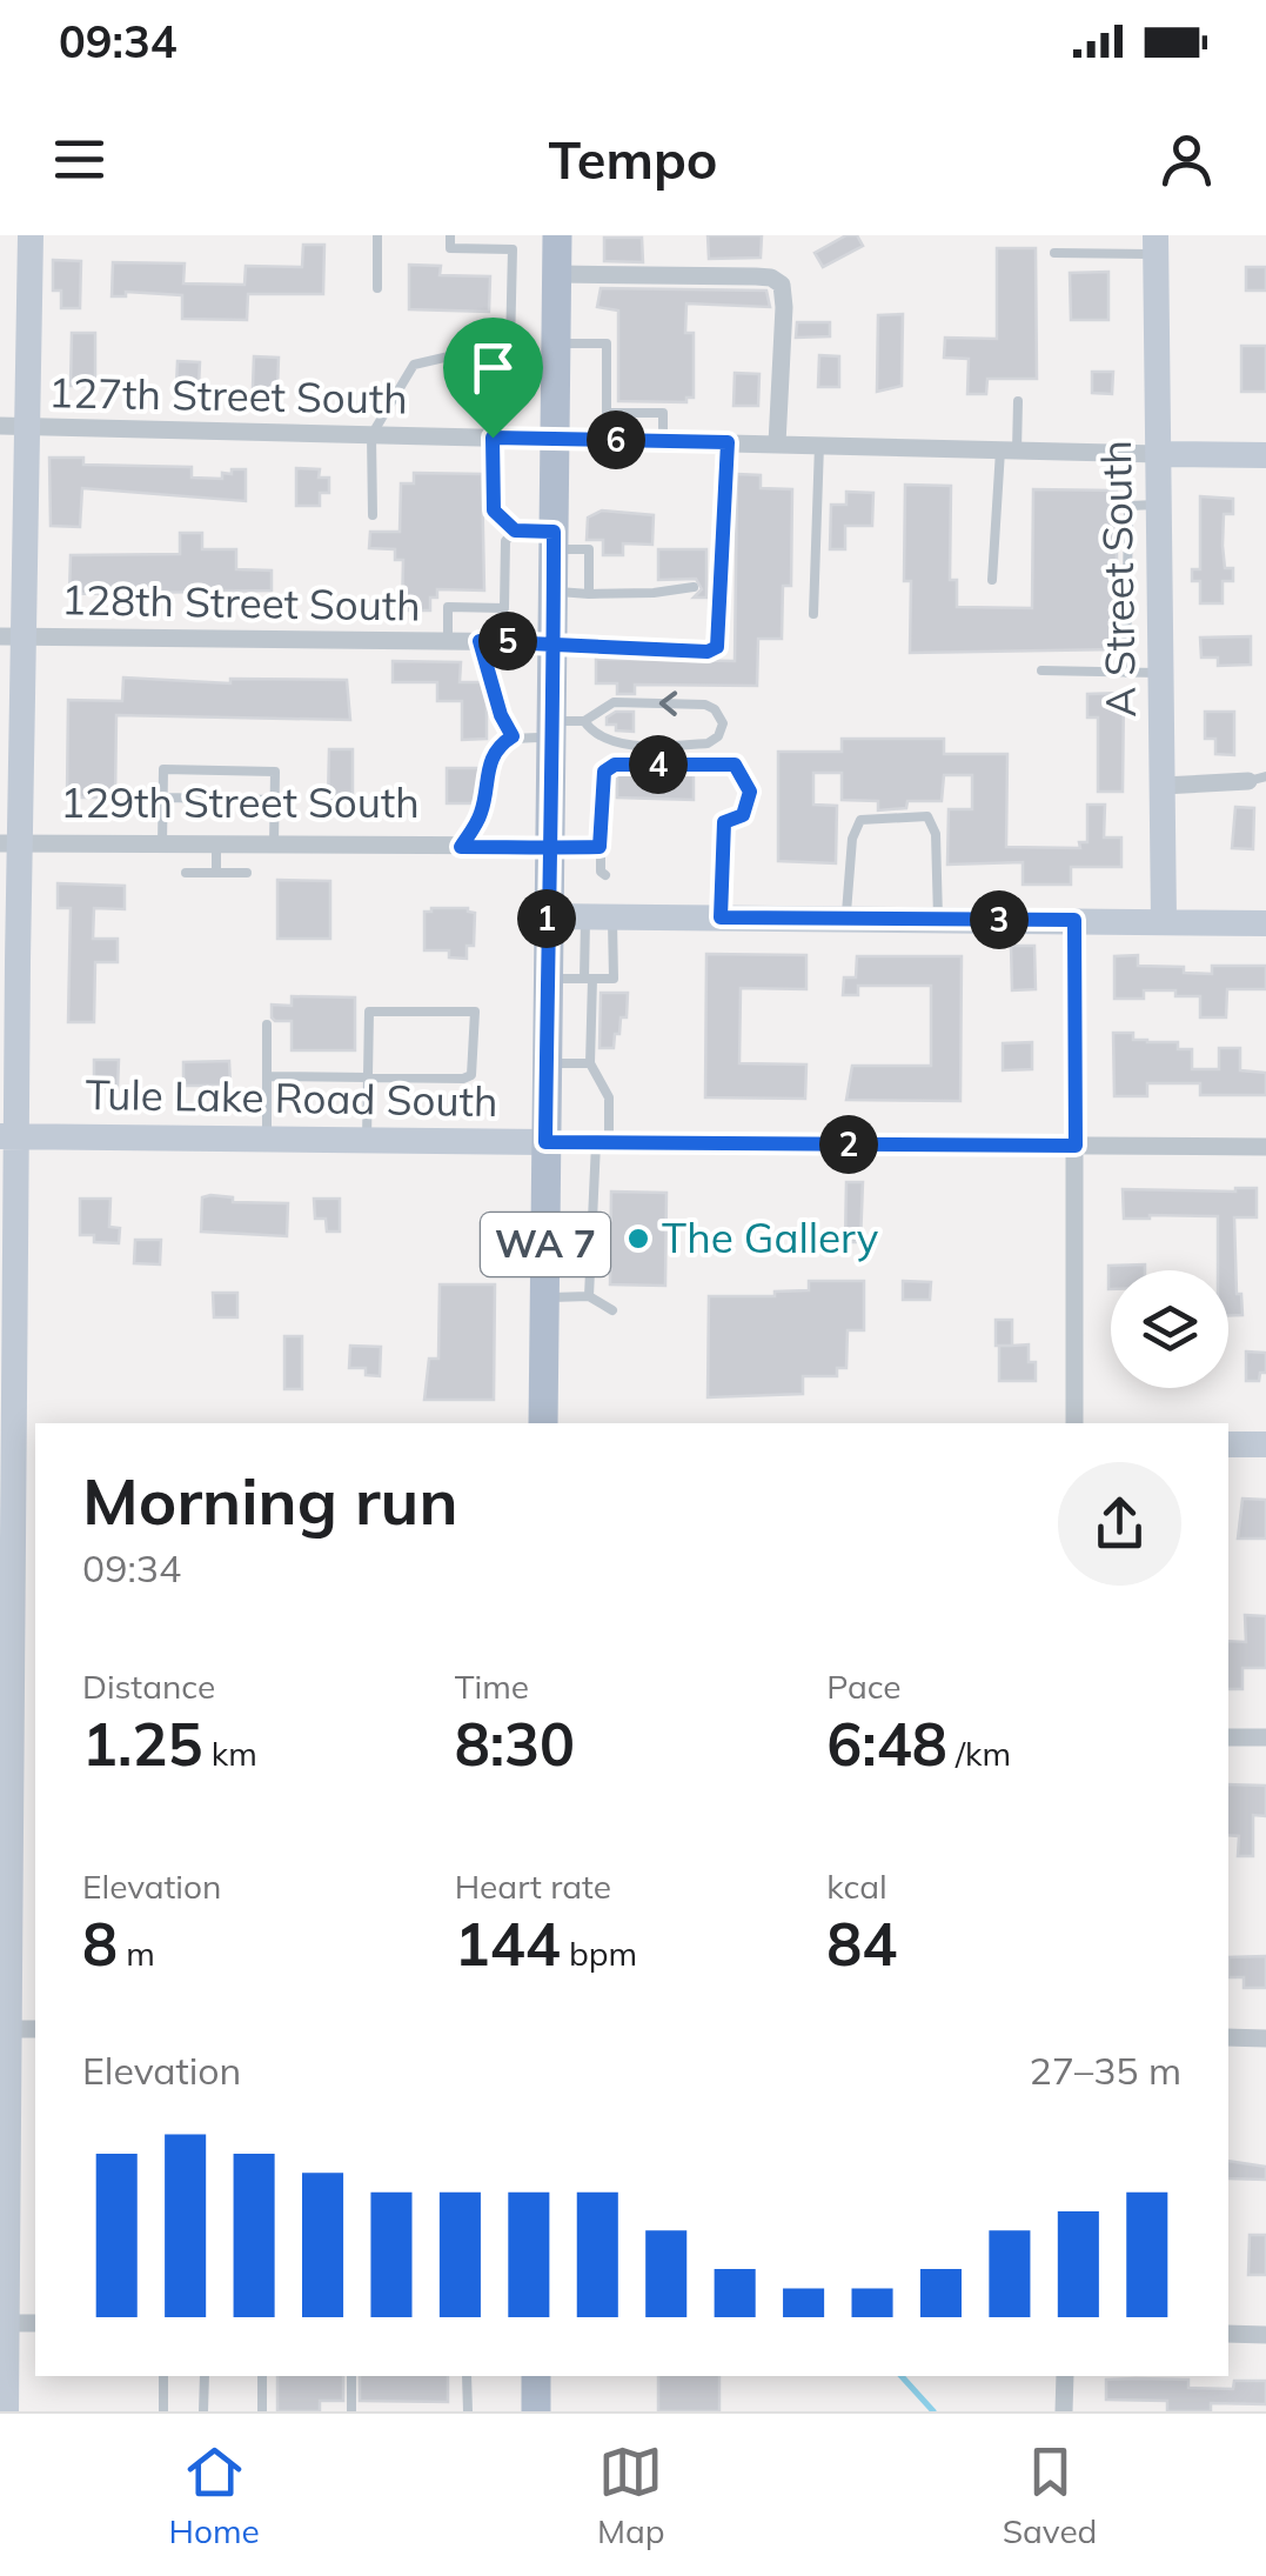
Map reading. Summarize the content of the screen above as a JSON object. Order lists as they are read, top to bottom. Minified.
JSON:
{"streets":{"main road":["WA 7"],"street":["127th Street South","A Street South","128th Street South","129th Street South","Tule Lake Road South"]},"crossings":[["127th Street South","A Street South"],["127th Street South","WA 7"],["128th Street South","WA 7"],["129th Street South","WA 7"],["Tule Lake Road South","WA 7"]],"places":["The Gallery"],"page":{"status":"09:34","header":"Tempo","pins":["6","5","4","1","3","2"],"heading":["Morning run","09:34"],"stats":[["Distance","1.25 km"],["Time","8:30"],["Pace","6:48 /km"],["Elevation","8 m"],["Heart rate","144 bpm"],["kcal","84"]],"chart":["Elevation","27–35 m"],"tabs":["Home","Map","Saved"]}}
